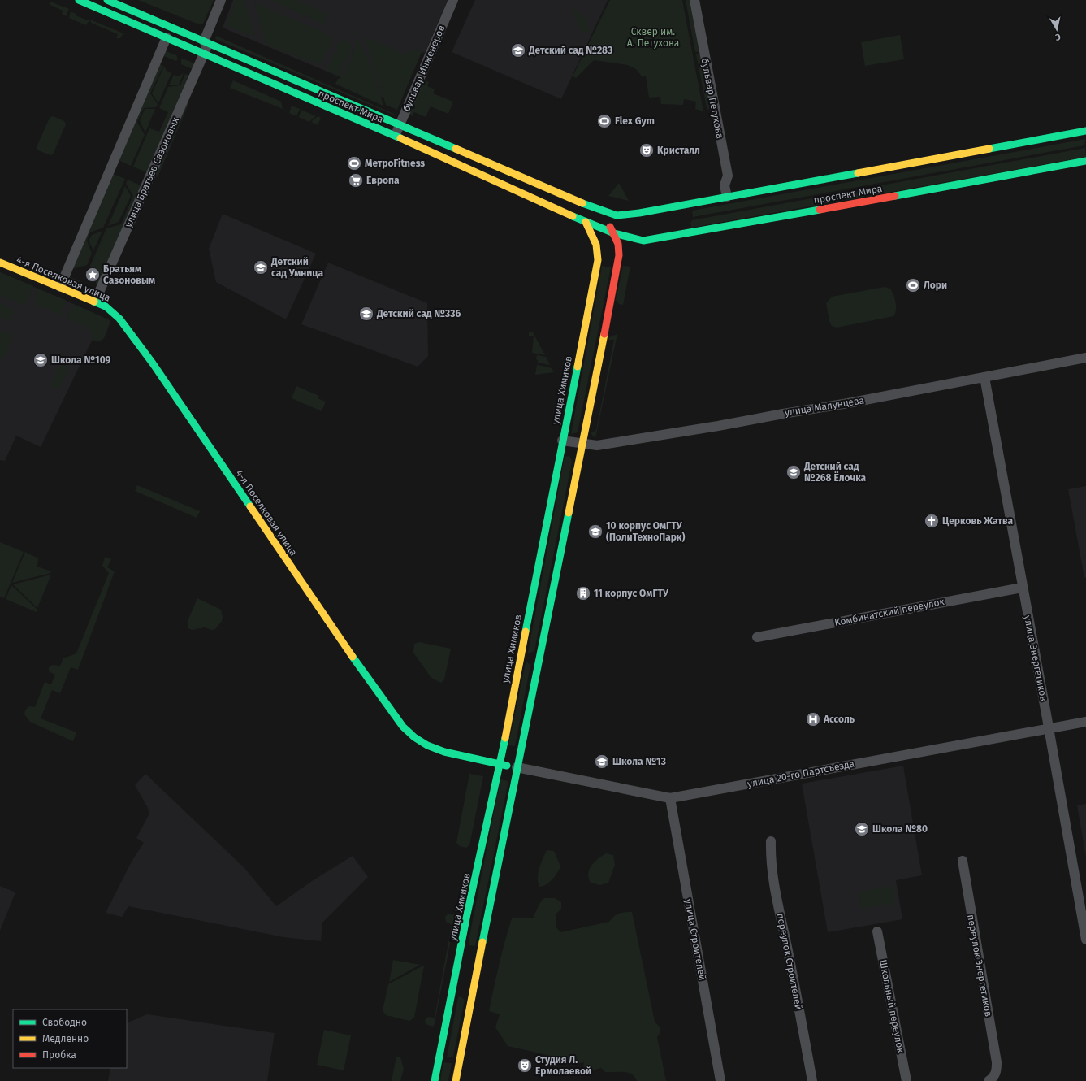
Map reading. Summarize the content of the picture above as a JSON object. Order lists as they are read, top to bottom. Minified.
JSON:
{"streets":{"main road":["проспект Мира","4-я Поселковая улица","улица Химиков"],"street":["бульвар Инженеров","бульвар Петухова","улица Братьев Сазоновых","улица Малунцева","Комбинатский переулок","улица Энергетиков","улица 20-го Партсъезда","улица Строителей","переулок Строителей","переулок Энергетиков","Школьный переулок"]},"crossings":[["бульвар Инженеров","проспект Мира"],["бульвар Петухова","проспект Мира"],["проспект Мира","улица Братьев Сазоновых"],["проспект Мира","улица Химиков"],["улица Братьев Сазоновых","4-я Поселковая улица"],["4-я Поселковая улица","улица Химиков"],["4-я Поселковая улица","улица 20-го Партсъезда"],["улица Химиков","улица Малунцева"],["улица Химиков","улица 20-го Партсъезда"],["улица Малунцева","улица Энергетиков"],["Комбинатский переулок","улица Энергетиков"],["улица Энергетиков","улица 20-го Партсъезда"],["улица 20-го Партсъезда","улица Строителей"]],"parks":["Сквер им. А. Петухова"],"places":{"school or university":["Детский сад №283","Детский сад Умница","Детский сад №336","Школа №109","Детский сад №268 Ёлочка","10 корпус ОмГТУ (ПолиТехноПарк)","Школа №13","Школа №80"],"sports":["Flex Gym","МетроFitness","Лори"],"theatre":["Кристалл","Студия Л. Ермолаевой"],"supermarket":["Европа"],"place":["Братьям Сазоновым"],"church":["Церковь Жатва"],"building":["11 корпус ОмГТУ"],"hospital":["Ассоль"]},"legend":["Свободно","Медленно","Пробка"],"north":"bottom"}
